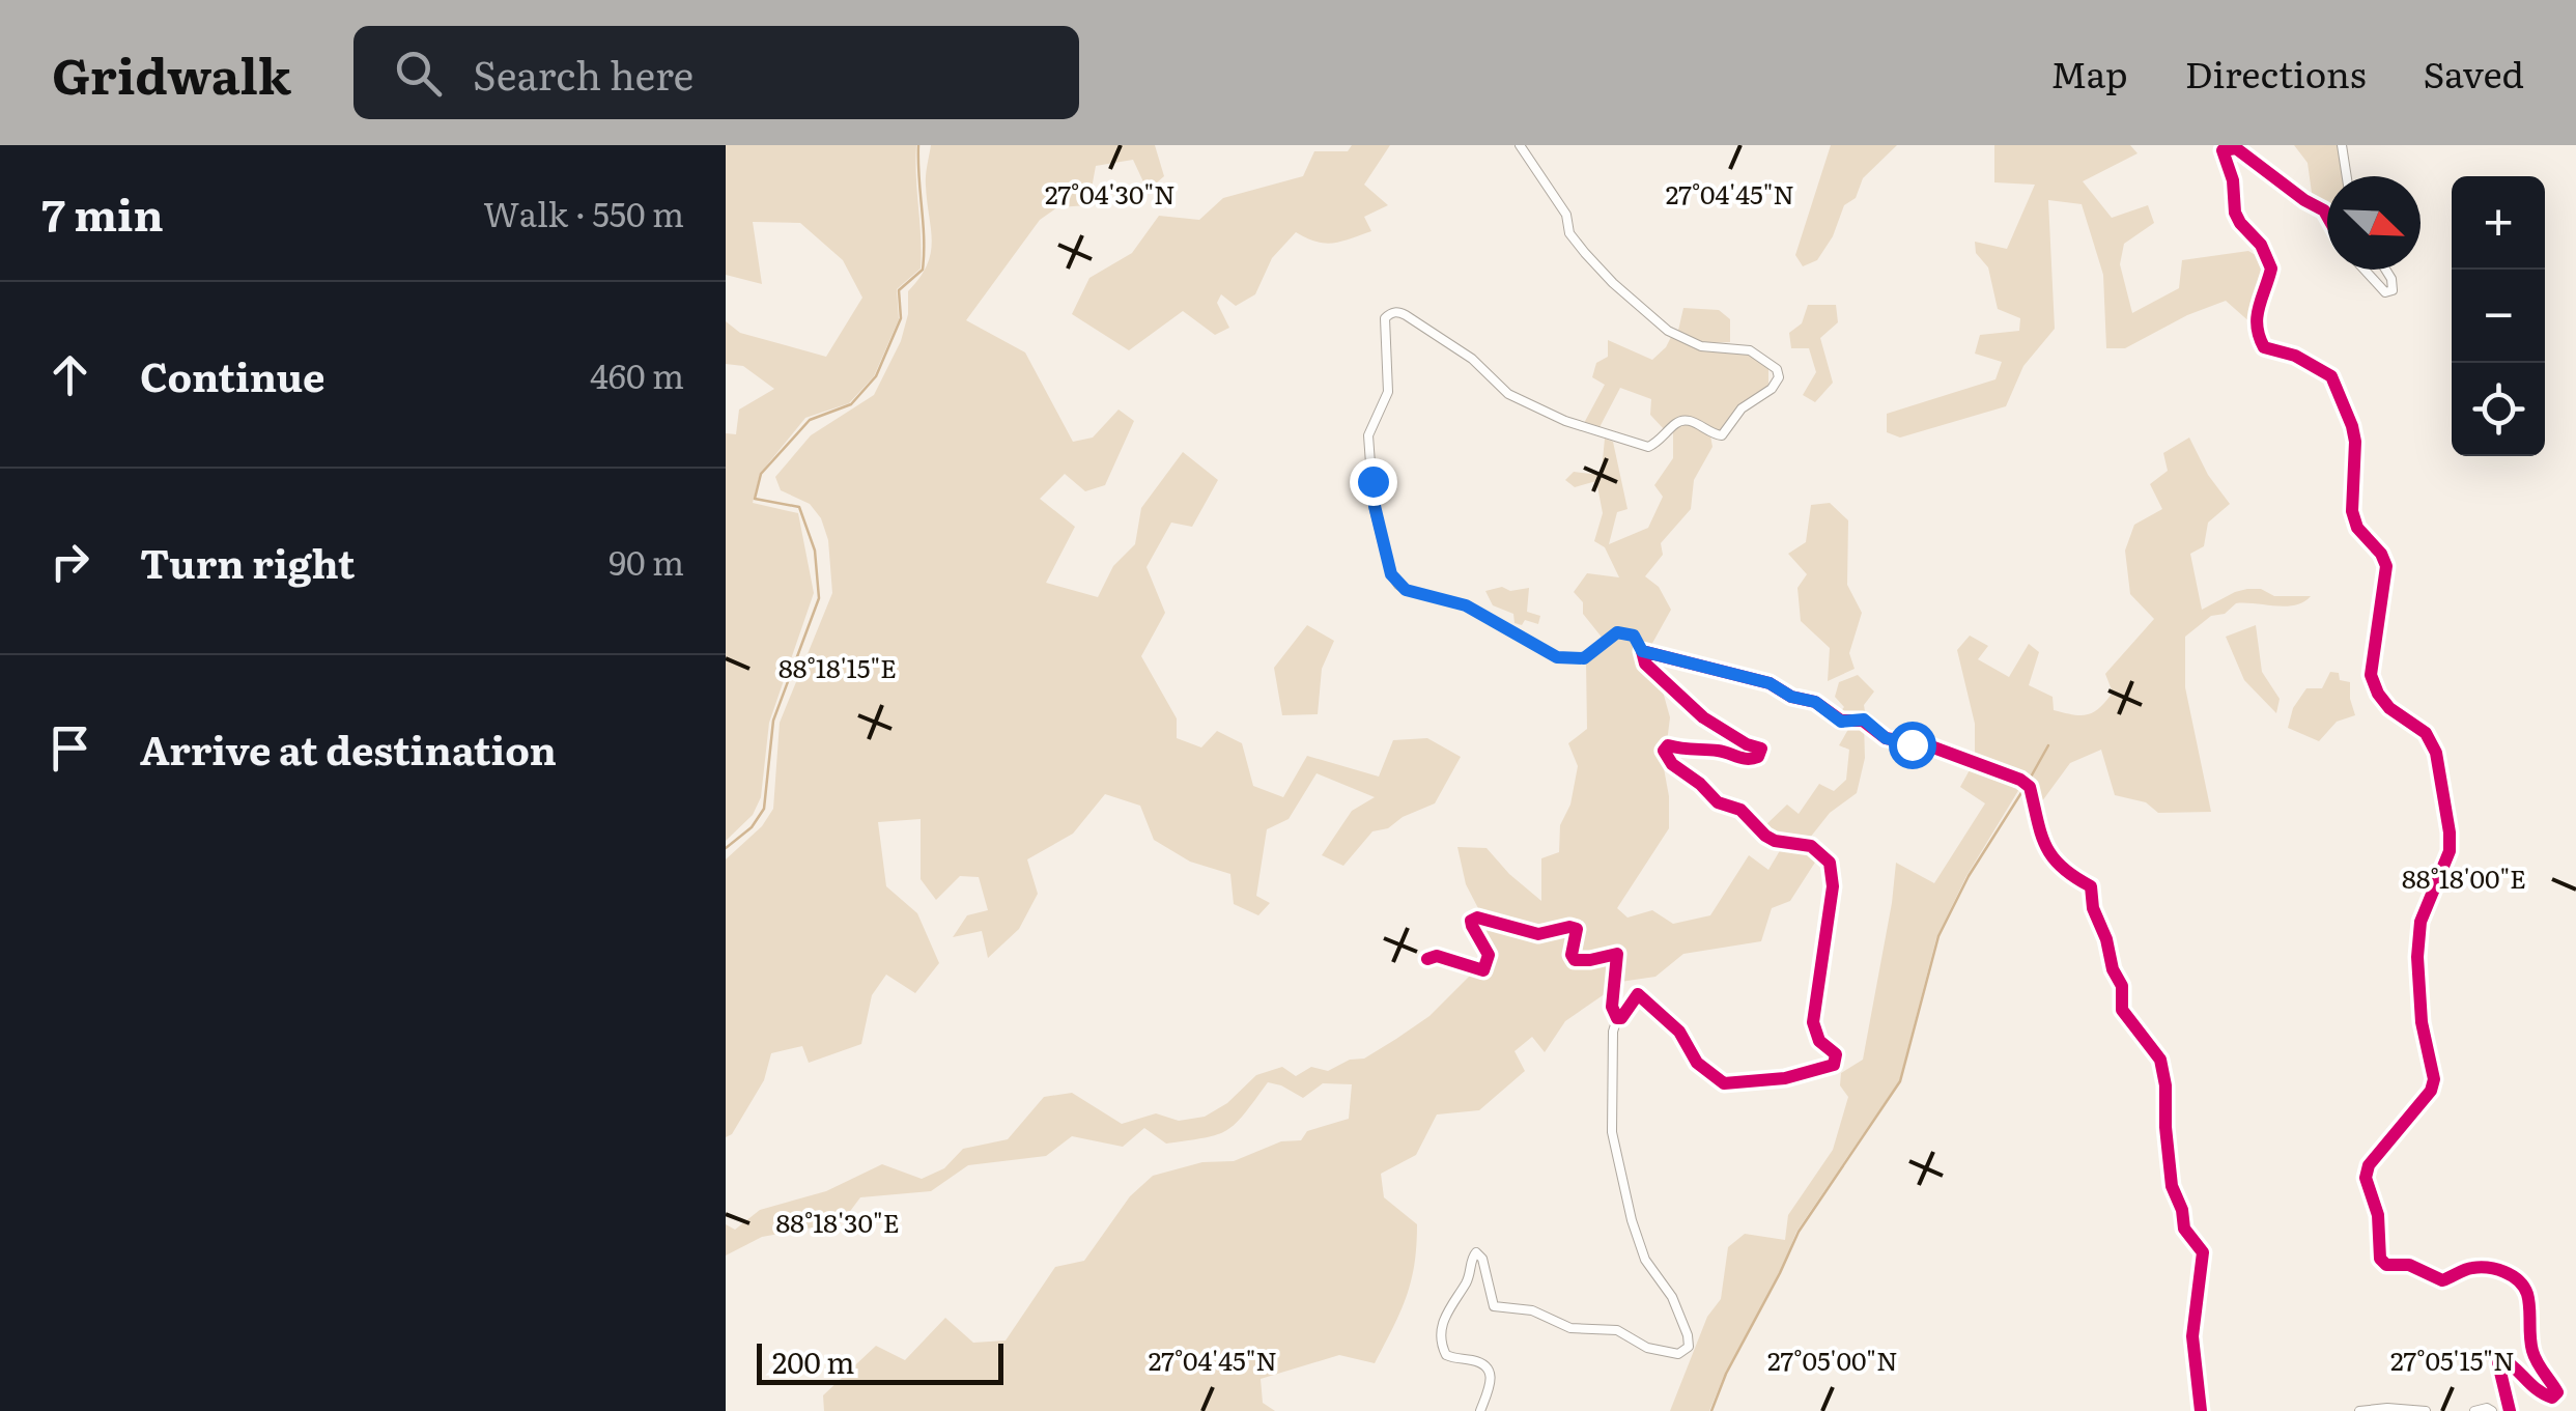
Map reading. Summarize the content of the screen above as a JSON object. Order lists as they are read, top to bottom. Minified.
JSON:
{"scale_bar":"200 m","north":"bottom right","page":{"header":"Gridwalk","search":"Search here","nav":["Map","Directions","Saved"],"heading":["7 min","Walk · 550 m"],"map_buttons":["+","−"],"list":[["Continue","460 m"],["Turn right","90 m"],"Arrive at destination"],"scale":"200 m"},"coordinates":["27°04'30\"N","27°04'45\"N","88°18'15\"E","88°18'00\"E","88°18'30\"E","27°05'00\"N","27°05'15\"N"]}
